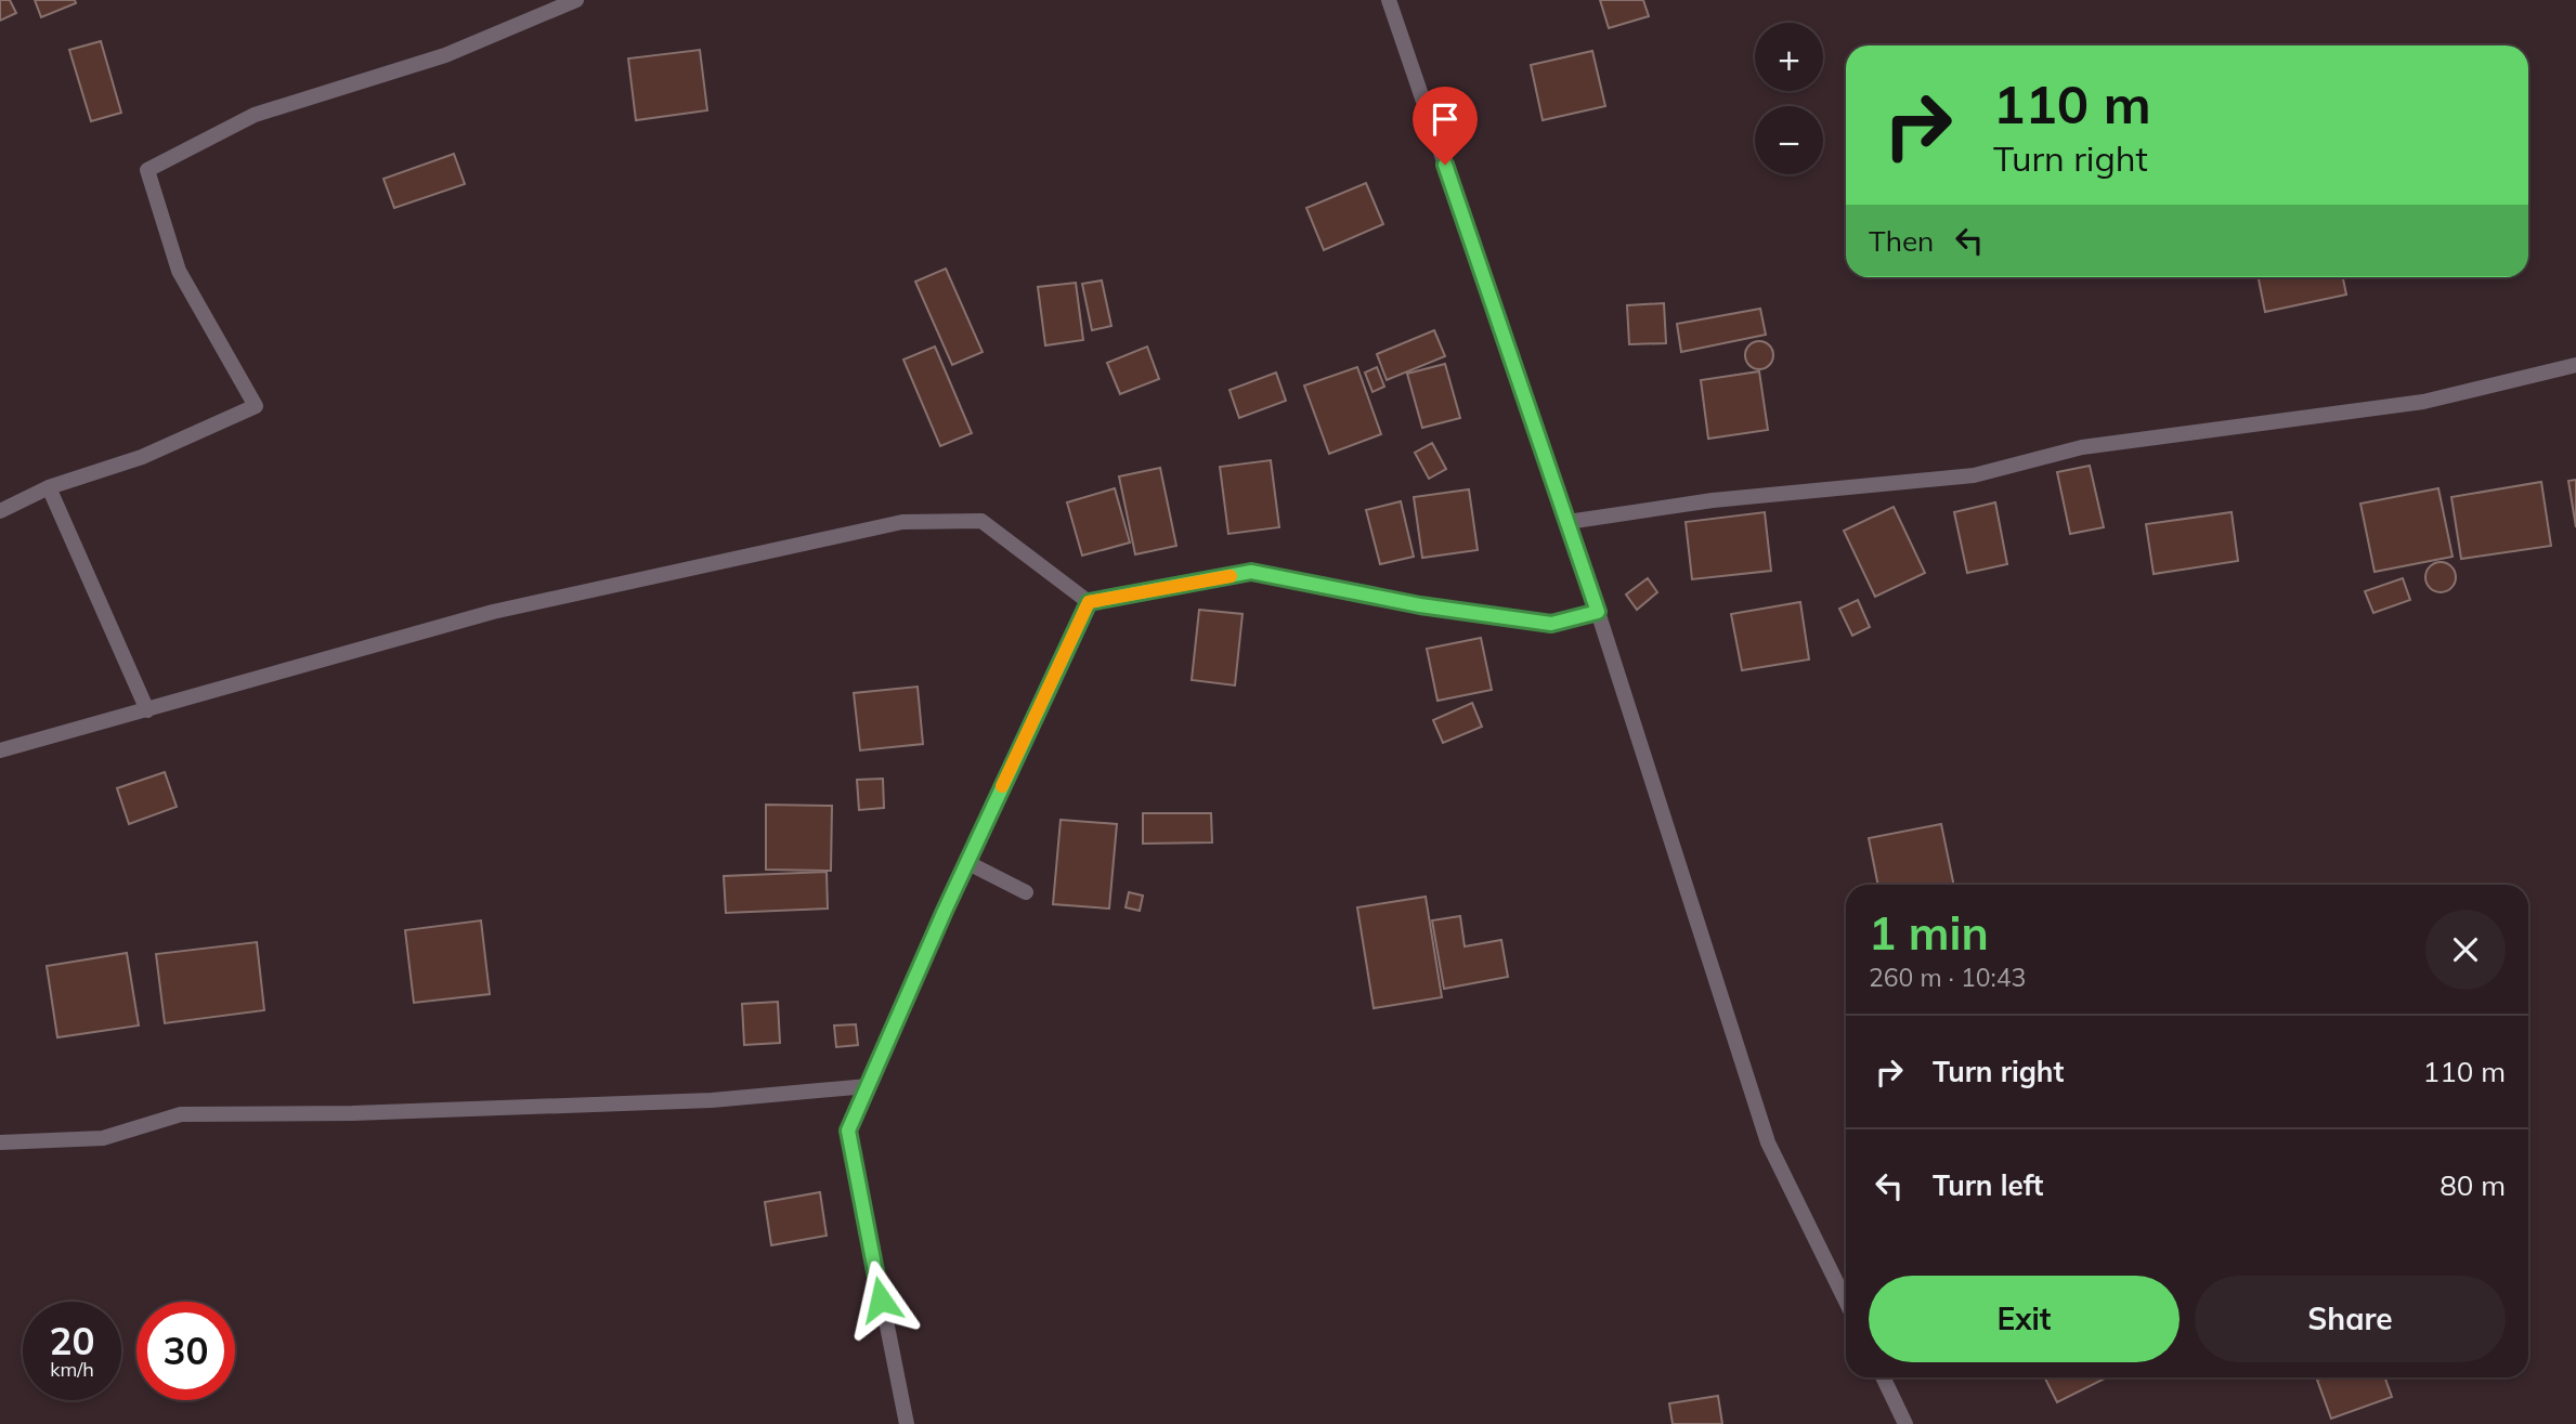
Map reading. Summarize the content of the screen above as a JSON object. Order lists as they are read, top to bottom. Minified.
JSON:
{"page":{"map_buttons":["+","−"],"turn":["110 m","Turn right"],"then":"Then","heading":["1 min","260 m · 10:43"],"list":[{"name":"Turn right","value":"110 m"},{"name":"Turn left","value":"80 m"}],"buttons":["Exit","Share"],"speed":"20 km/h","limit":"30"}}
